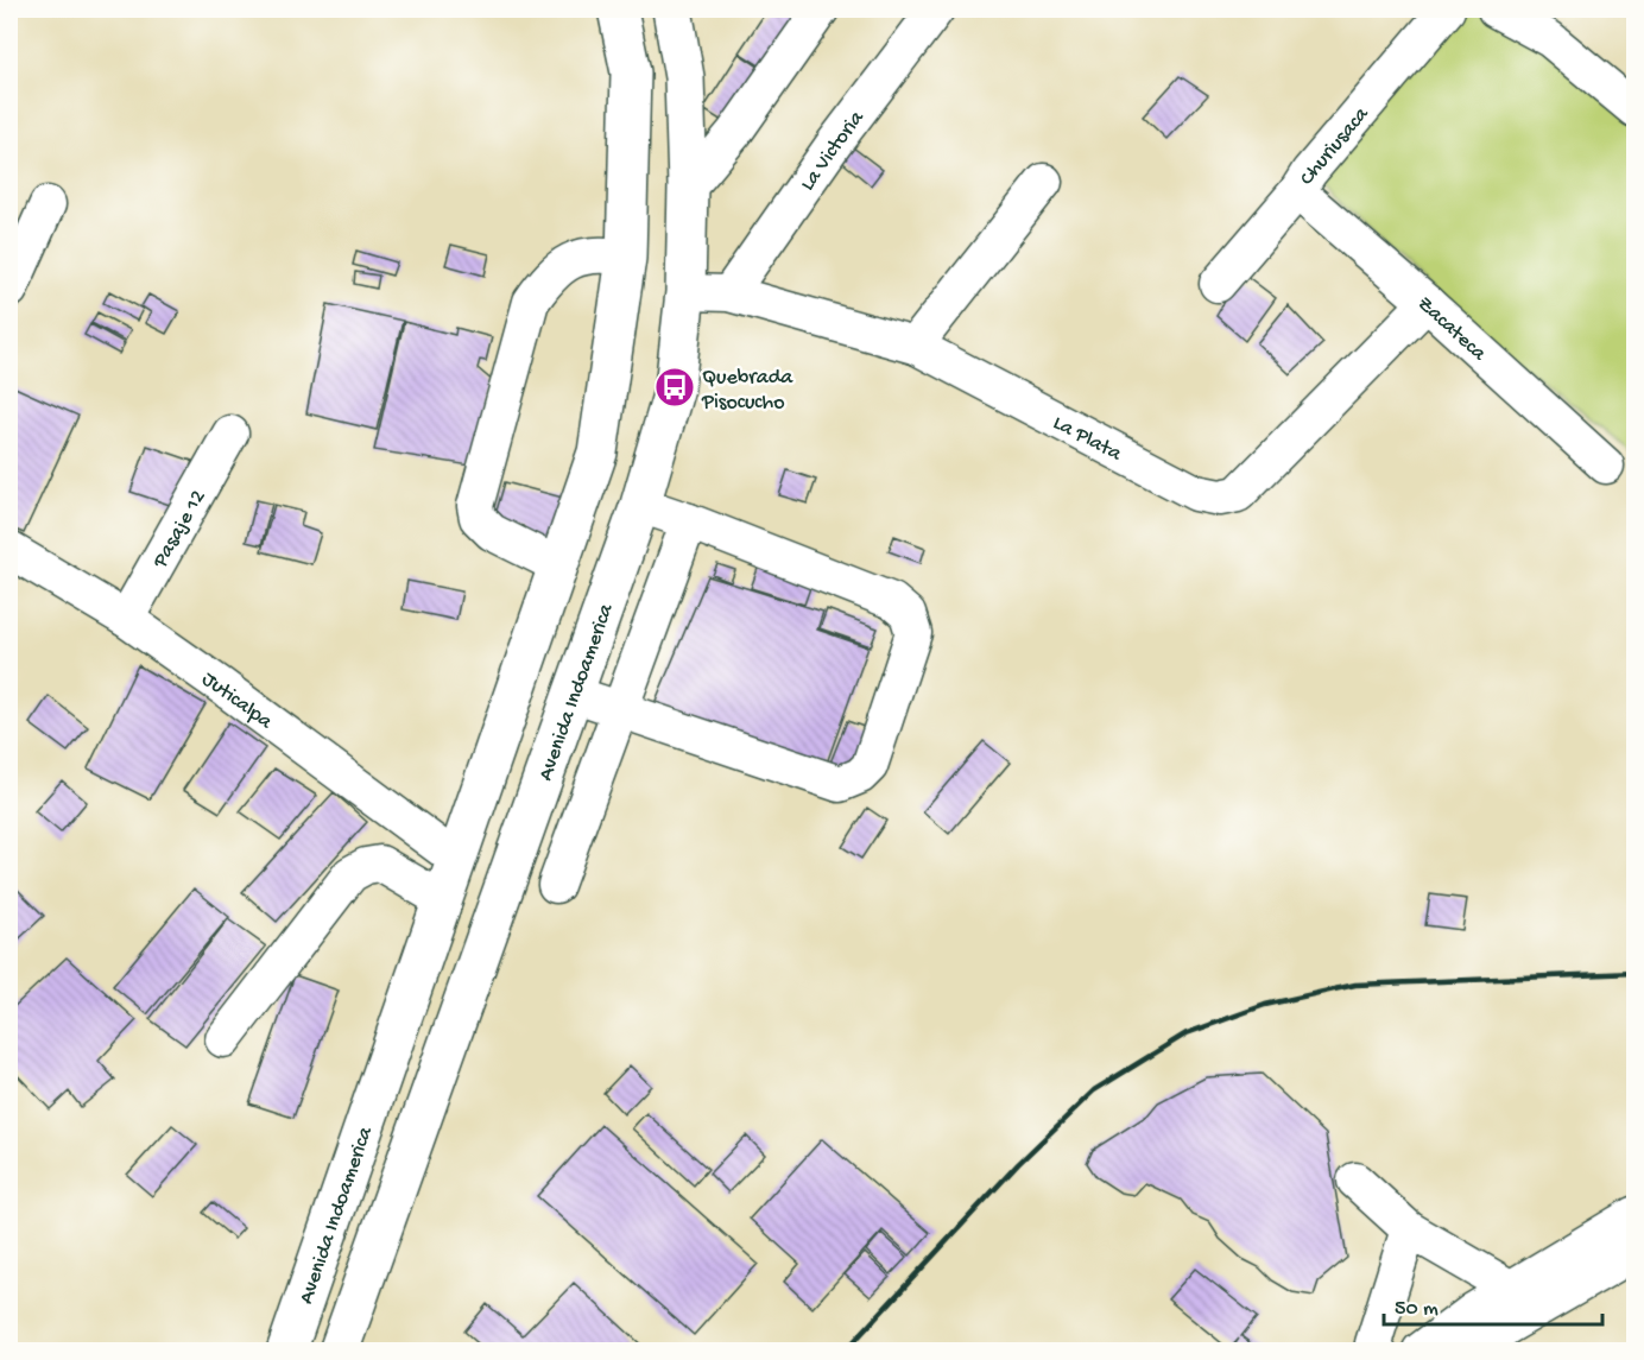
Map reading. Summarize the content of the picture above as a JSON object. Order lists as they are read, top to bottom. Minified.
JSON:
{"streets":{"main road":["Avenida Indoamerica"],"street":["Churiusaca","La Victoria","Zacateca","La Plata","Pasaje 12","Juticalpa"]},"crossings":[["Churiusaca","Zacateca"],["La Victoria","La Plata"],["Zacateca","La Plata"],["La Plata","Avenida Indoamerica"],["Pasaje 12","Juticalpa"],["Avenida Indoamerica","Juticalpa"]],"places":{"bus stop":["Quebrada Pisocucho"]},"scale_bar":"50 m"}
